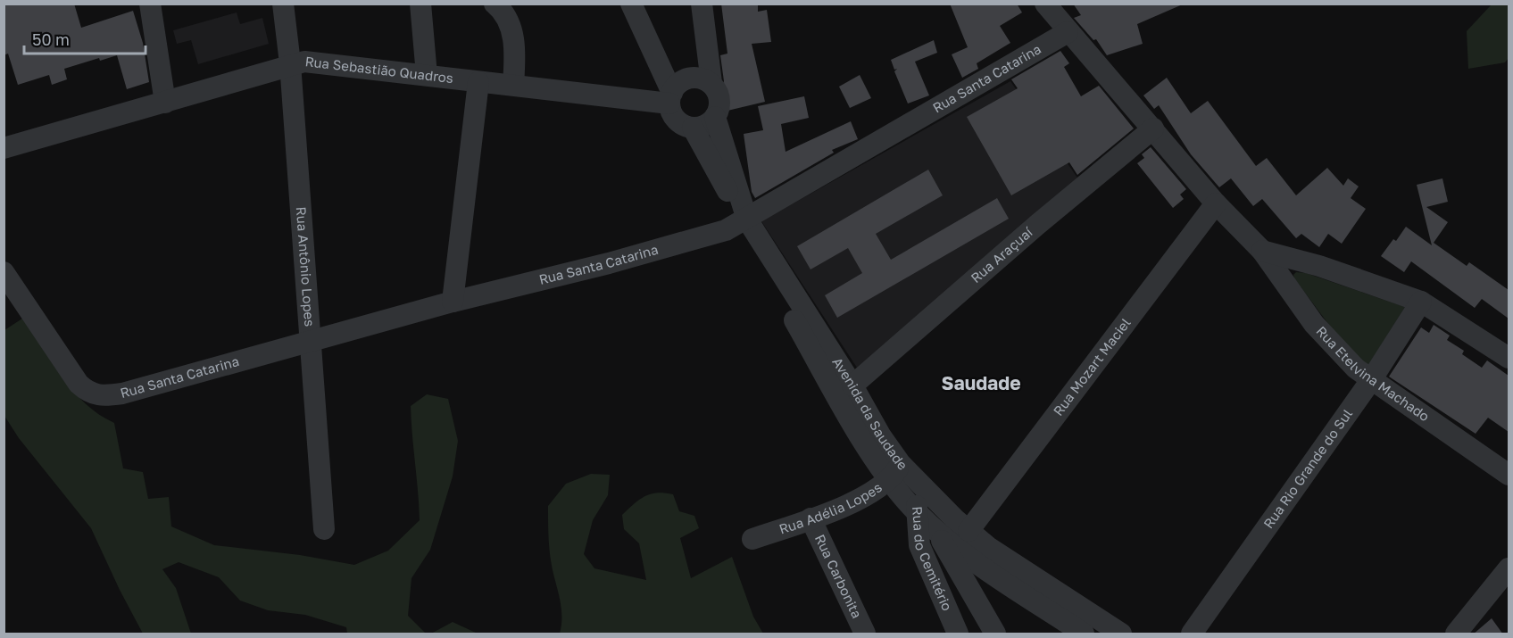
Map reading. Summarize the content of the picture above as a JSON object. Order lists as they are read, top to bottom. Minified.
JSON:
{"streets":{"street":["Rua Sebastião Quadros","Rua Santa Catarina","Rua Araçuaí","Rua Antônio Lopes","Rua Mozart Maciel","Rua Etelvina Machado","Avenida da Saudade","Rua Rio Grande do Sul","Rua Adélia Lopes","Rua do Cemitério","Rua Carbonita"]},"crossings":[["Rua Sebastião Quadros","Rua Antônio Lopes"],["Rua Sebastião Quadros","Avenida da Saudade"],["Rua Santa Catarina","Rua Antônio Lopes"],["Rua Santa Catarina","Rua Etelvina Machado"],["Rua Santa Catarina","Avenida da Saudade"],["Rua Araçuaí","Rua Etelvina Machado"],["Rua Araçuaí","Avenida da Saudade"],["Rua Mozart Maciel","Rua Etelvina Machado"],["Rua Mozart Maciel","Avenida da Saudade"],["Rua Etelvina Machado","Rua Rio Grande do Sul"],["Avenida da Saudade","Rua Adélia Lopes"],["Avenida da Saudade","Rua do Cemitério"],["Rua Adélia Lopes","Rua Carbonita"]],"districts":["Saudade"],"scale_bar":"50 m"}
